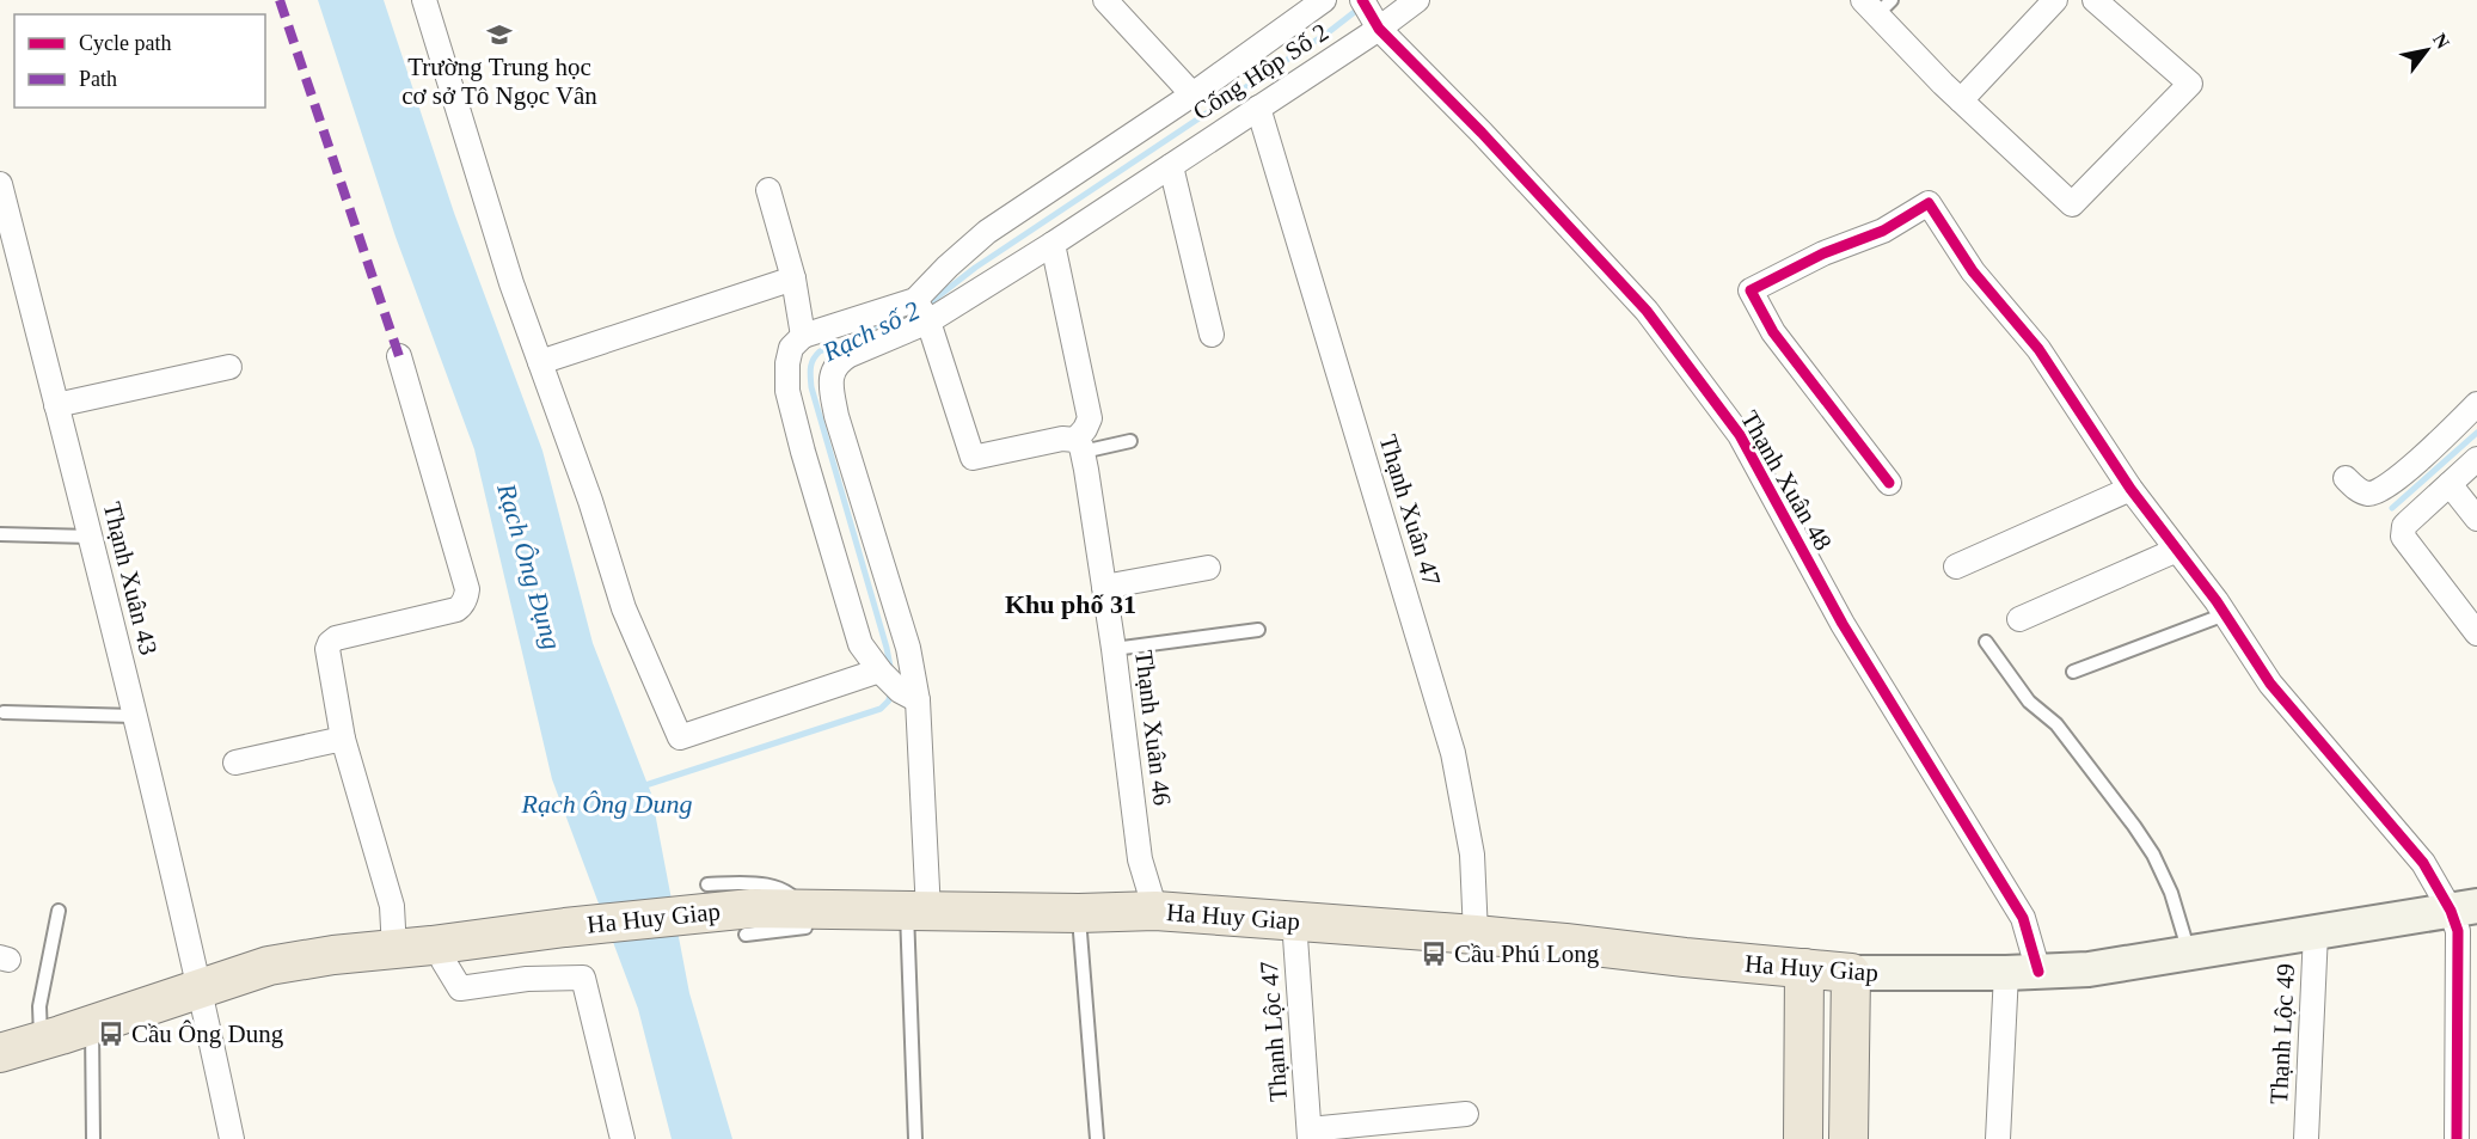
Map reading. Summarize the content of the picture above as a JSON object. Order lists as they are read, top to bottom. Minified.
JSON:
{"streets":{"main road":["Ha Huy Giap"],"street":["Cống Hộp Số 2","Thạnh Xuân 48","Thạnh Xuân 47","Thạnh Xuân 43","Thạnh Xuân 46","Thạnh Lộc 47","Thạnh Lộc 49"]},"crossings":[["Cống Hộp Số 2","Thạnh Xuân 48"],["Cống Hộp Số 2","Thạnh Xuân 47"],["Thạnh Xuân 48","Ha Huy Giap"],["Thạnh Xuân 47","Ha Huy Giap"],["Thạnh Xuân 43","Ha Huy Giap"],["Thạnh Xuân 46","Ha Huy Giap"],["Ha Huy Giap","Thạnh Lộc 47"],["Ha Huy Giap","Thạnh Lộc 49"]],"districts":["Khu phố 31"],"water":["Rạch số 2","Rạch Ông Đụng","Rạch Ông Dung"],"places":{"school or university":["Trường Trung học cơ sở Tô Ngọc Vân"],"bus stop":["Cầu Phú Long","Cầu Ông Dung"]},"legend":["Cycle path","Path"],"north":"top right"}
